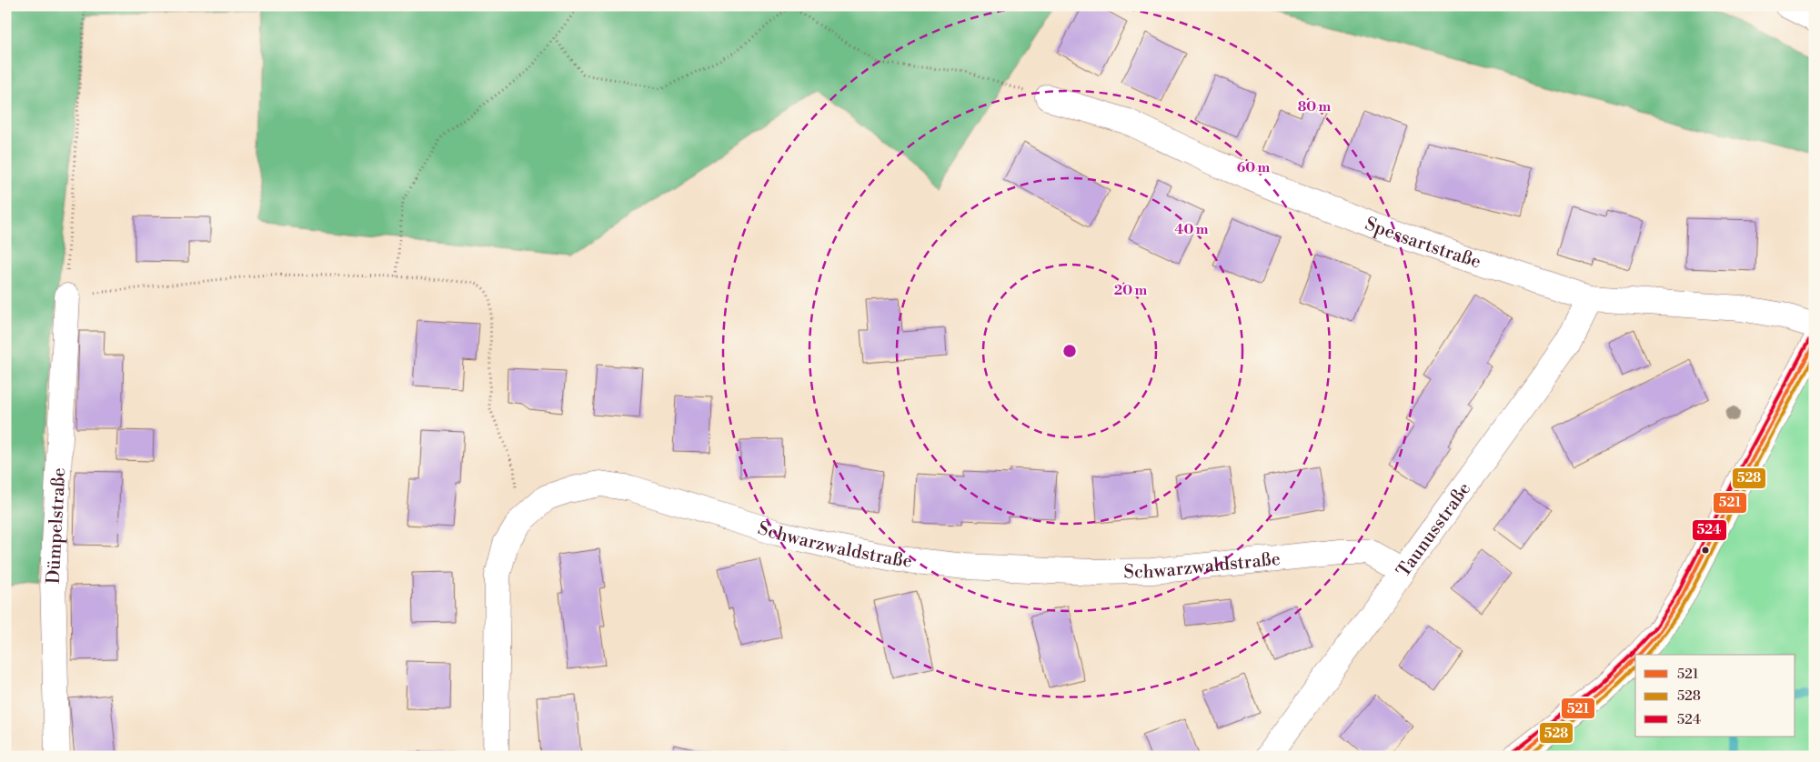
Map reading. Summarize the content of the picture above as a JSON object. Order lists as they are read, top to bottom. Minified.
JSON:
{"streets":{"main road":["Spessartstraße","Dümpelstraße","Taunusstraße","Schwarzwaldstraße"]},"crossings":[["Spessartstraße","Taunusstraße"],["Taunusstraße","Schwarzwaldstraße"]],"lines":["transit line 524","transit line 521","transit line 528"],"legend":["521","528","524"],"rings":["80 m","60 m","40 m","20 m"]}
